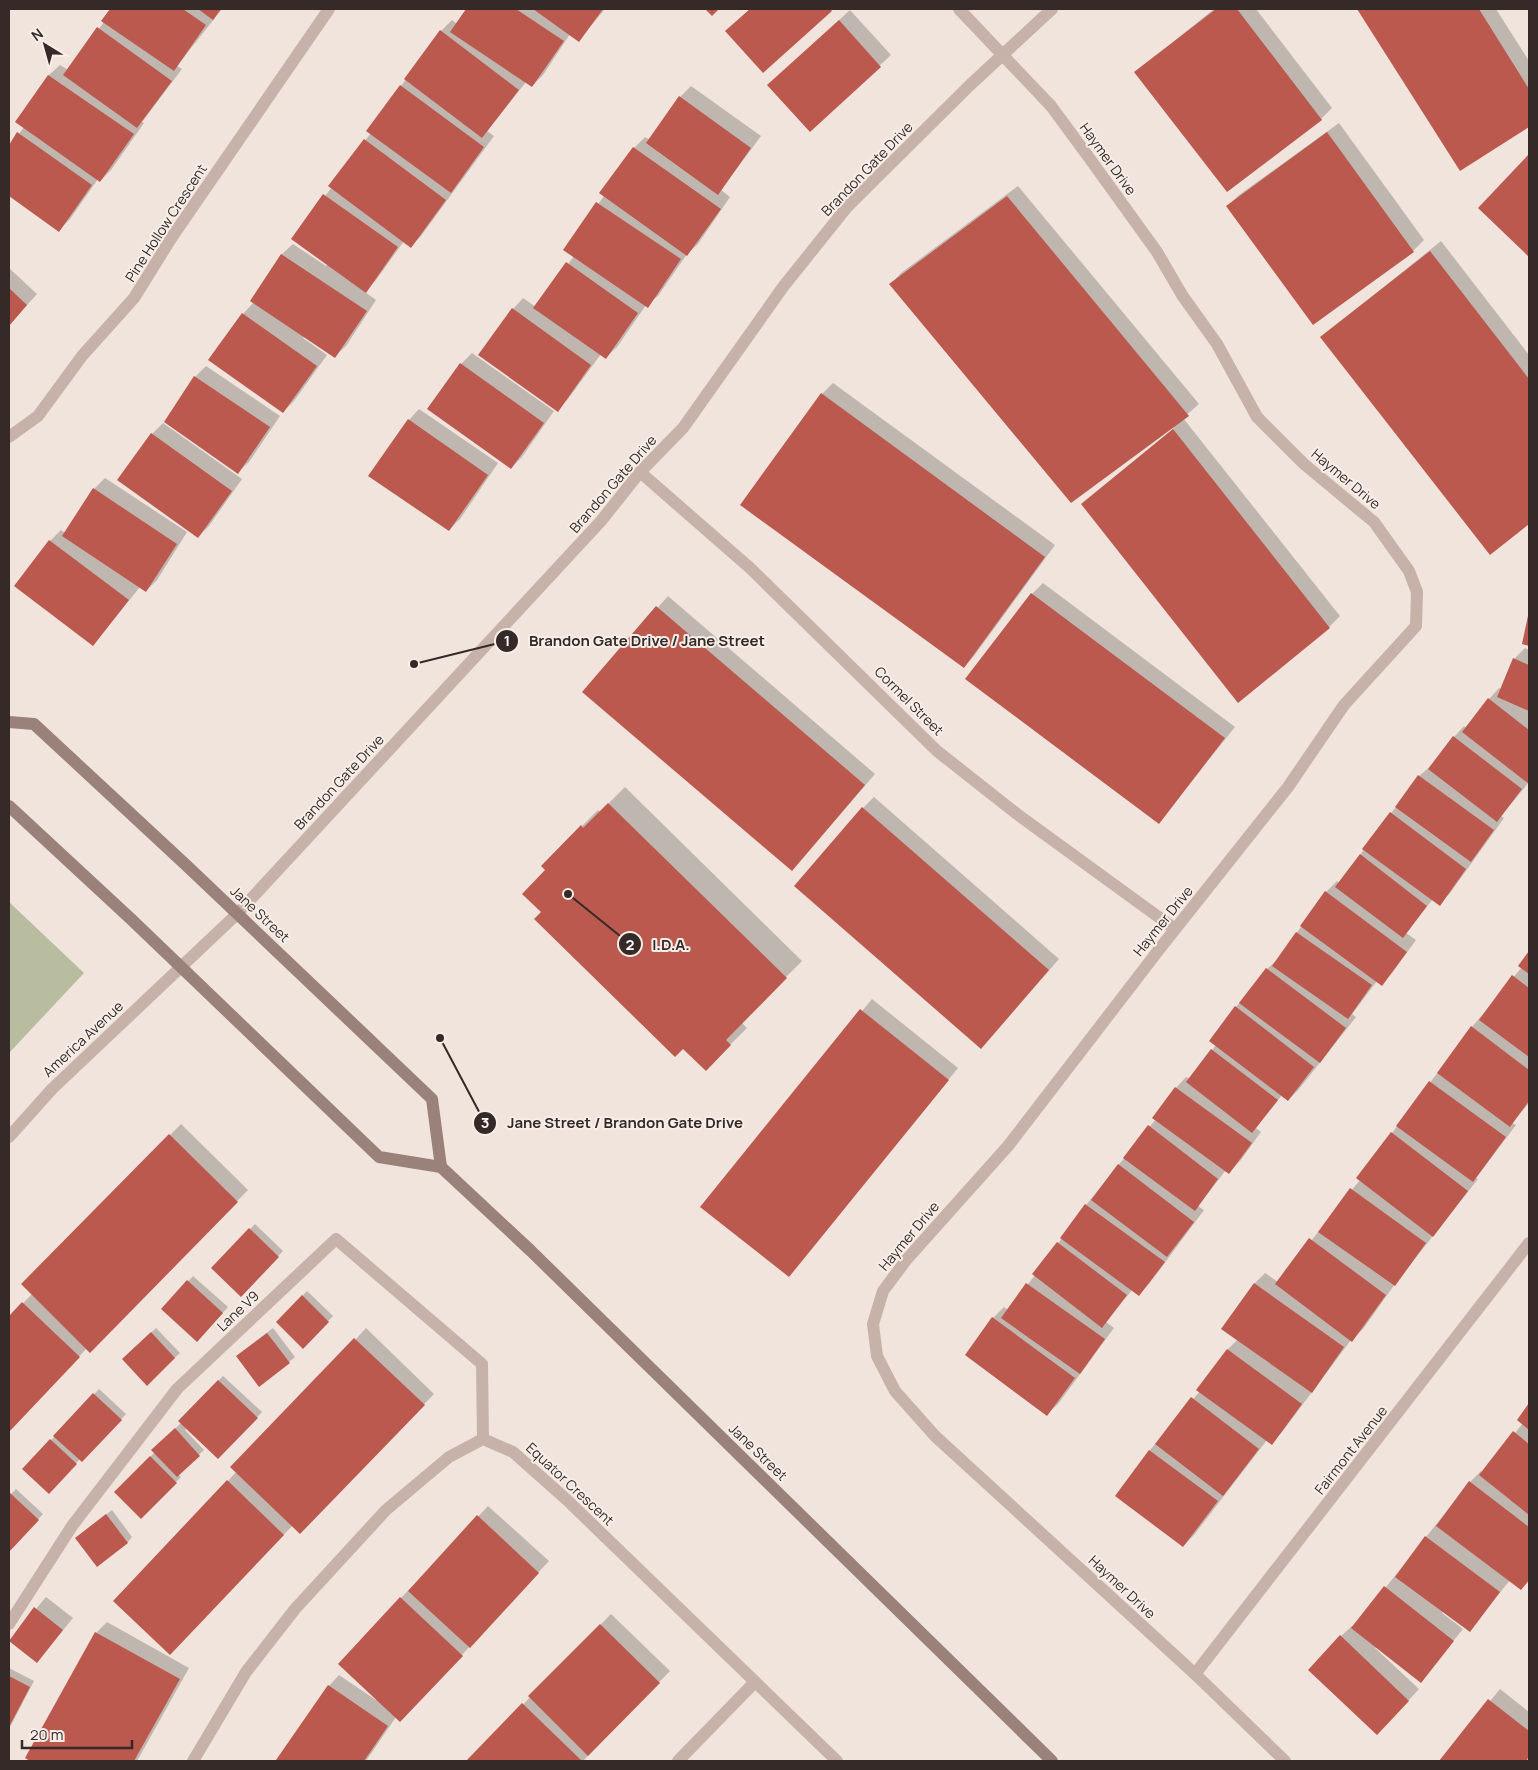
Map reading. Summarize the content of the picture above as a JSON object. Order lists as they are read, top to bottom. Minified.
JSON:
{"streets":{"main road":["Jane Street"],"street":["Haymer Drive","Brandon Gate Drive","Pine Hollow Crescent","Cormel Street","America Avenue","Lane V9","Fairmont Avenue","Equator Crescent"]},"crossings":[["Haymer Drive","Brandon Gate Drive"],["Haymer Drive","Cormel Street"],["Haymer Drive","Fairmont Avenue"],["Brandon Gate Drive","Cormel Street"],["Brandon Gate Drive","Jane Street"],["Brandon Gate Drive","America Avenue"],["Lane V9","Equator Crescent"]],"places":["Brandon Gate Drive / Jane Street","I.D.A.","Jane Street / Brandon Gate Drive"],"scale_bar":"20 m","north":"top left"}
